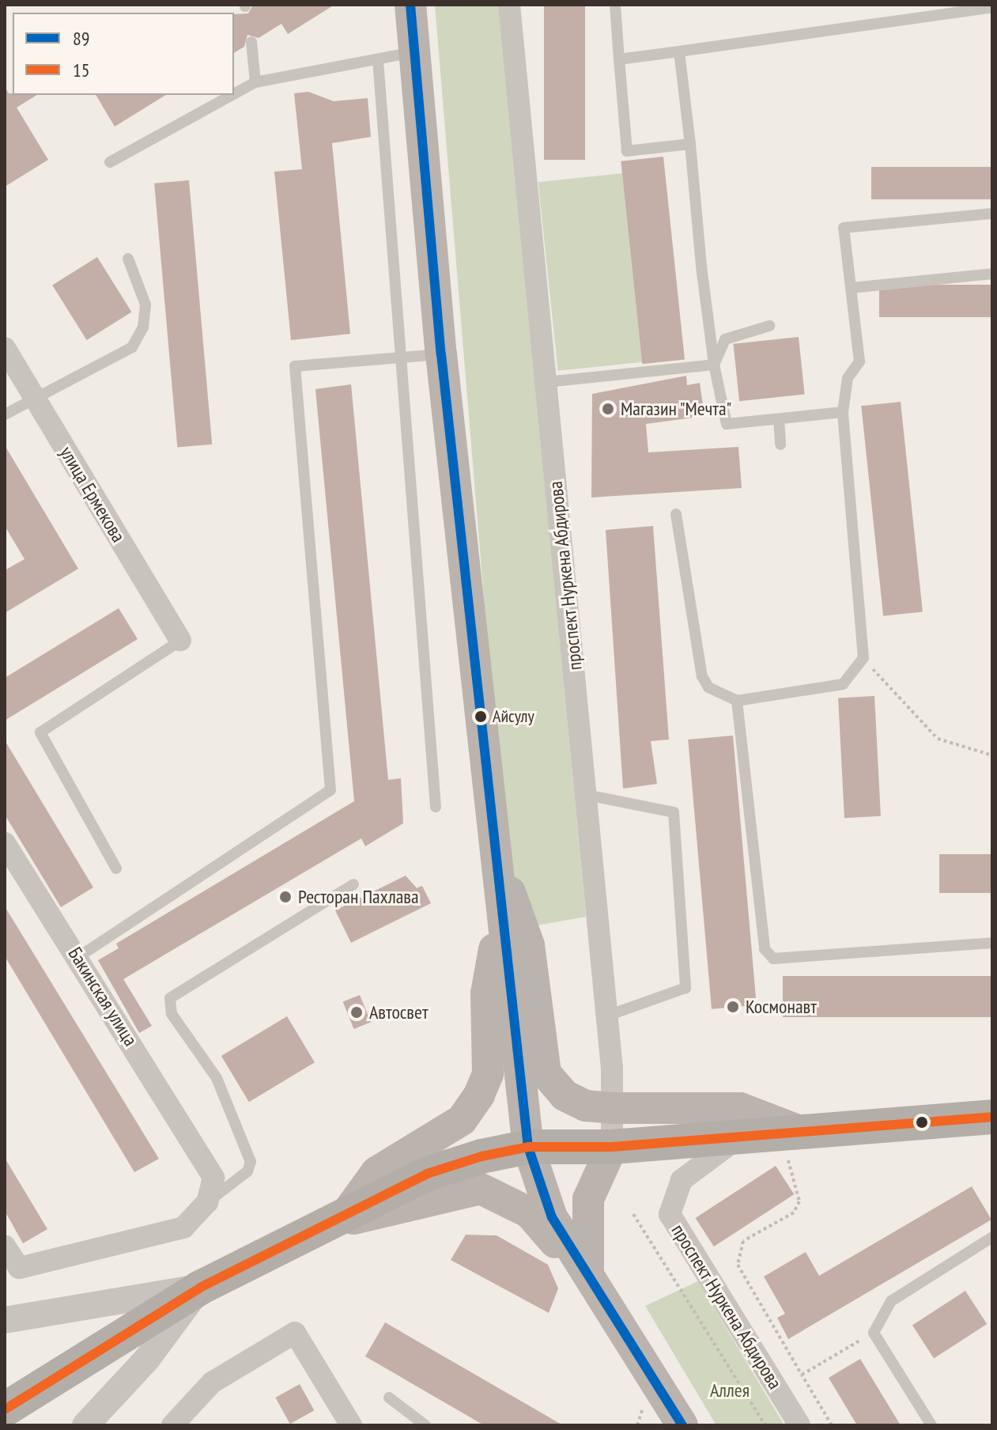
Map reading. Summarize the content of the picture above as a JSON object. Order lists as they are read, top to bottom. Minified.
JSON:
{"streets":{"street":["улица Ермекова","проспект Нуркена Абдирова","Бакинская улица"]},"parks":["Аллея"],"places":["Магазин \"Мечта\"","Айсулу","Ресторан Пахлава","Космонавт","Автосвет"],"lines":["transit line 89","transit line 15"],"legend":["89","15"]}
